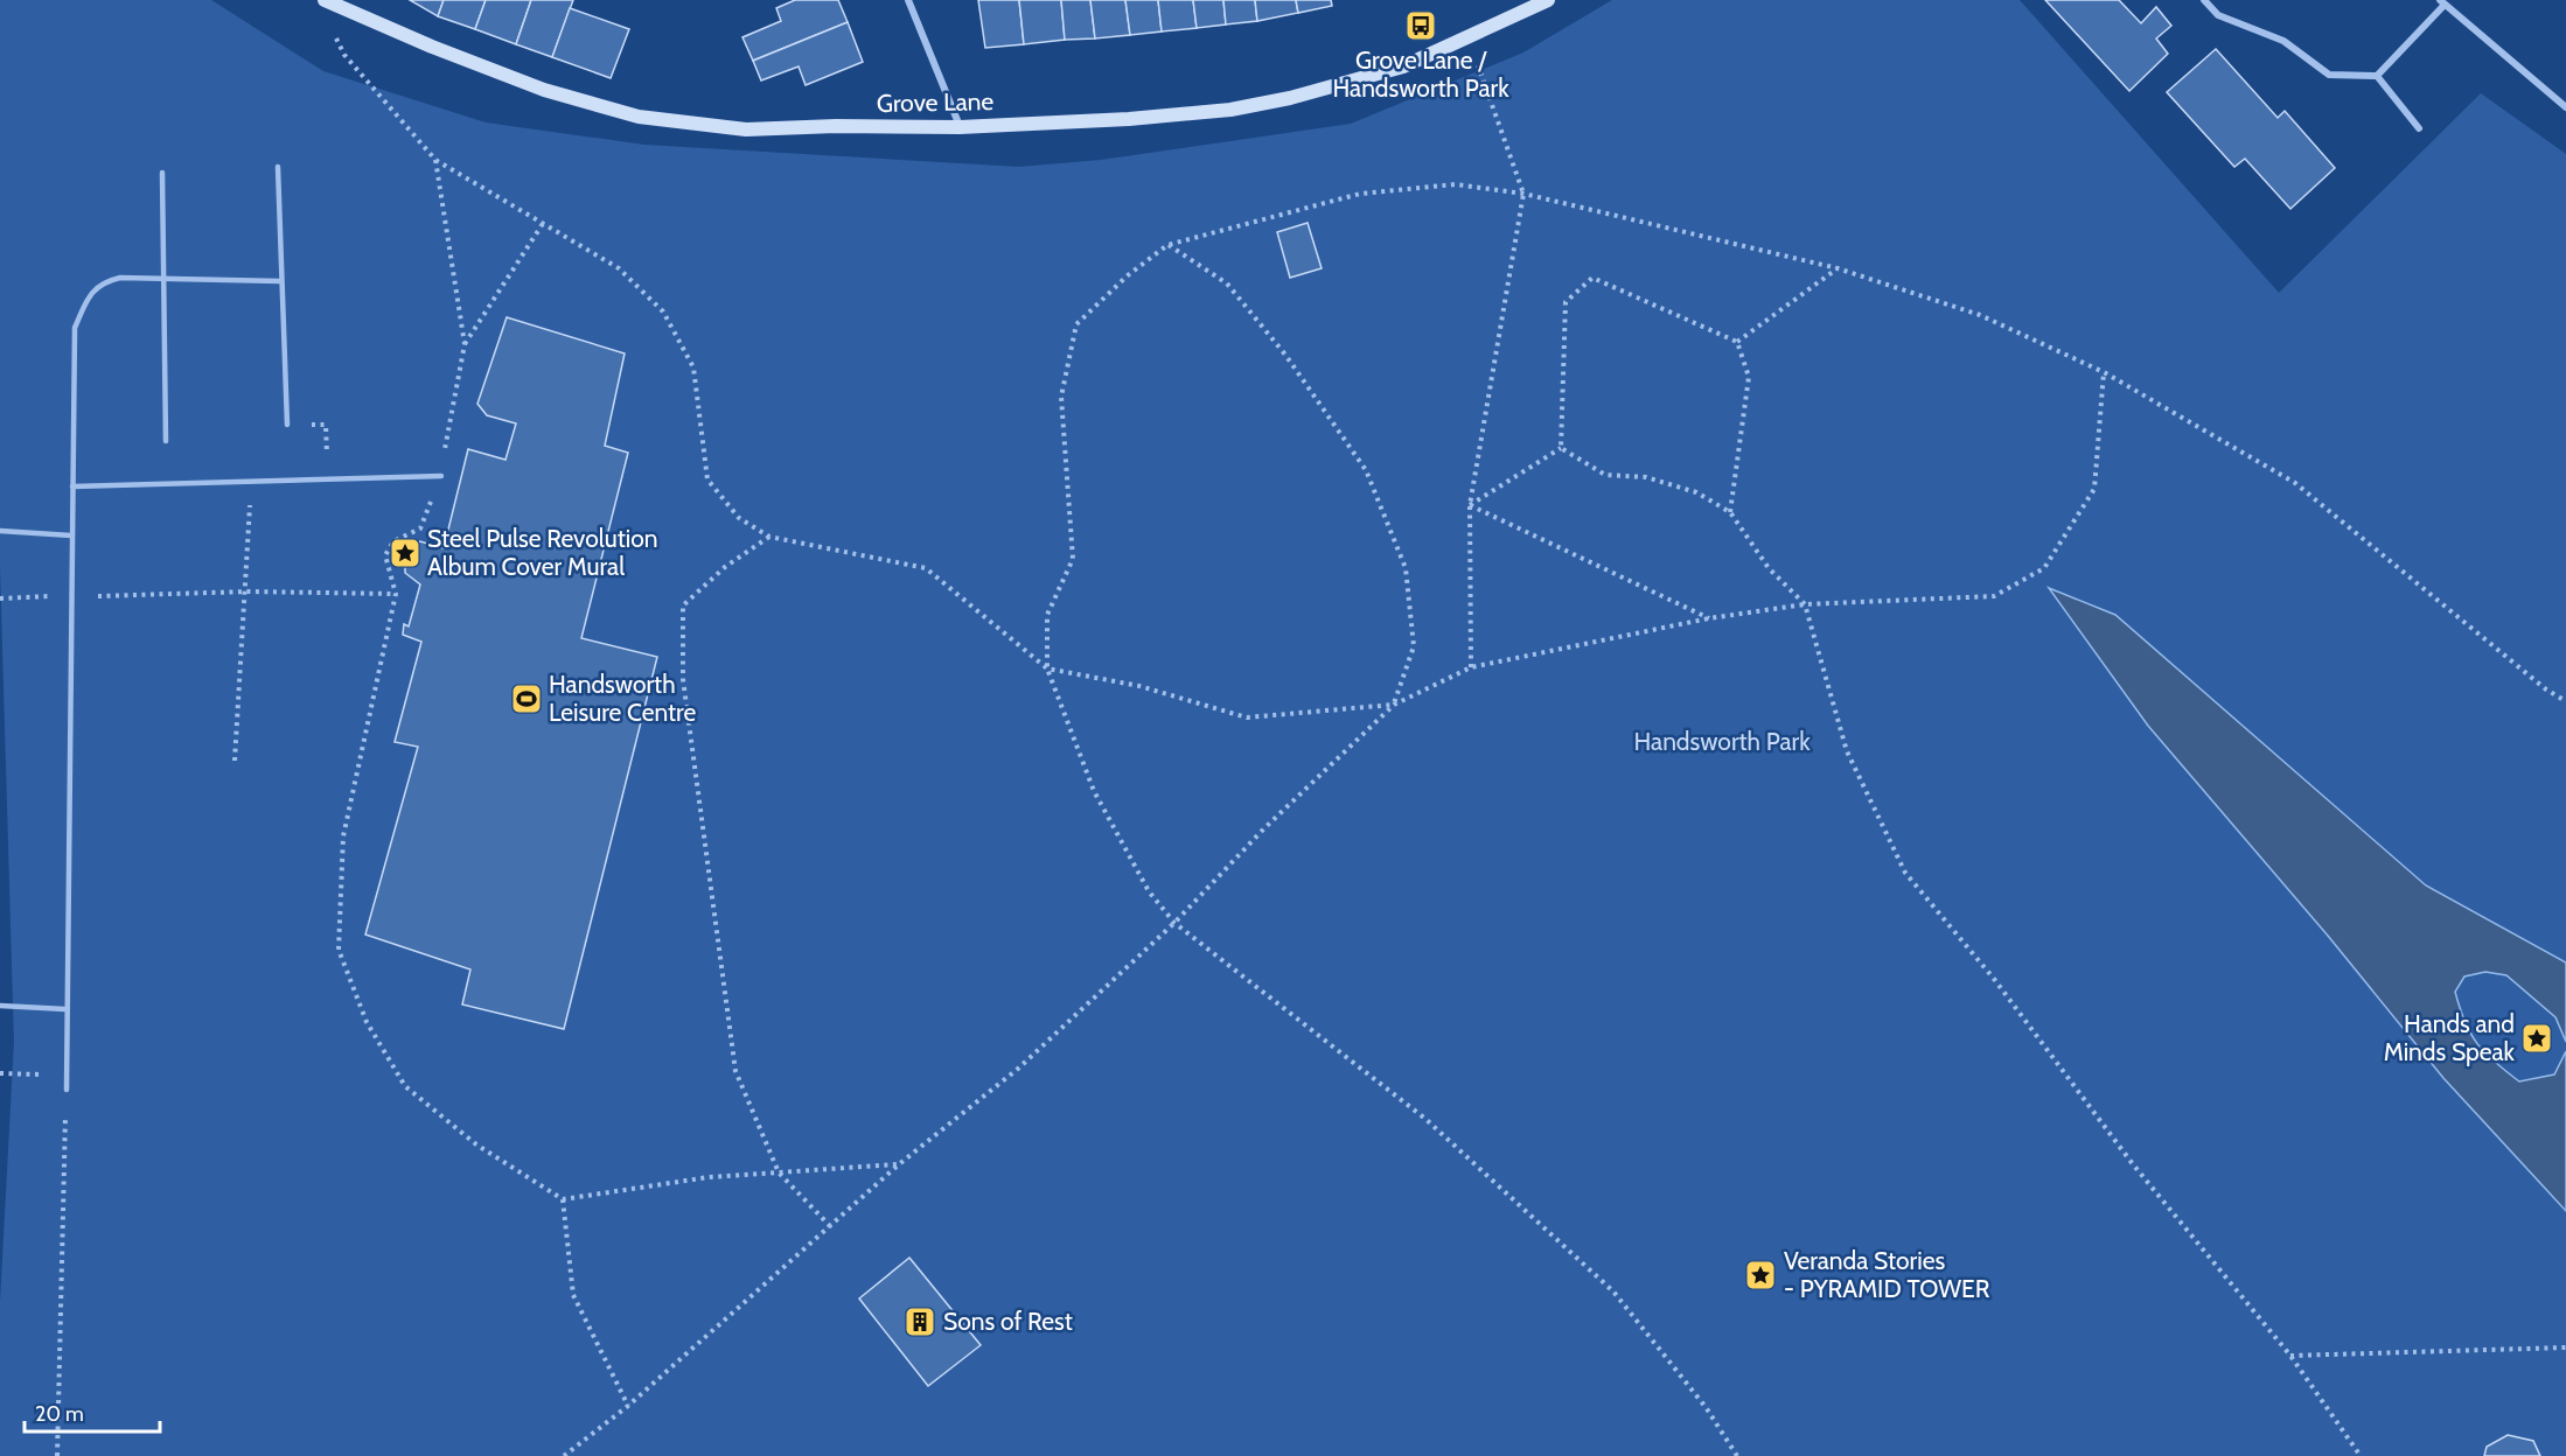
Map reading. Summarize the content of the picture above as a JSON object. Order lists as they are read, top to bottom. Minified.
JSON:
{"streets":{"street":["Grove Lane"]},"parks":["Handsworth Park"],"places":{"bus stop":["Grove Lane / Handsworth Park"],"place":["Steel Pulse Revolution Album Cover Mural","Hands and Minds Speak","Veranda Stories - PYRAMID TOWER"],"sports":["Handsworth Leisure Centre"],"building":["Sons of Rest"]},"scale_bar":"20 m"}
